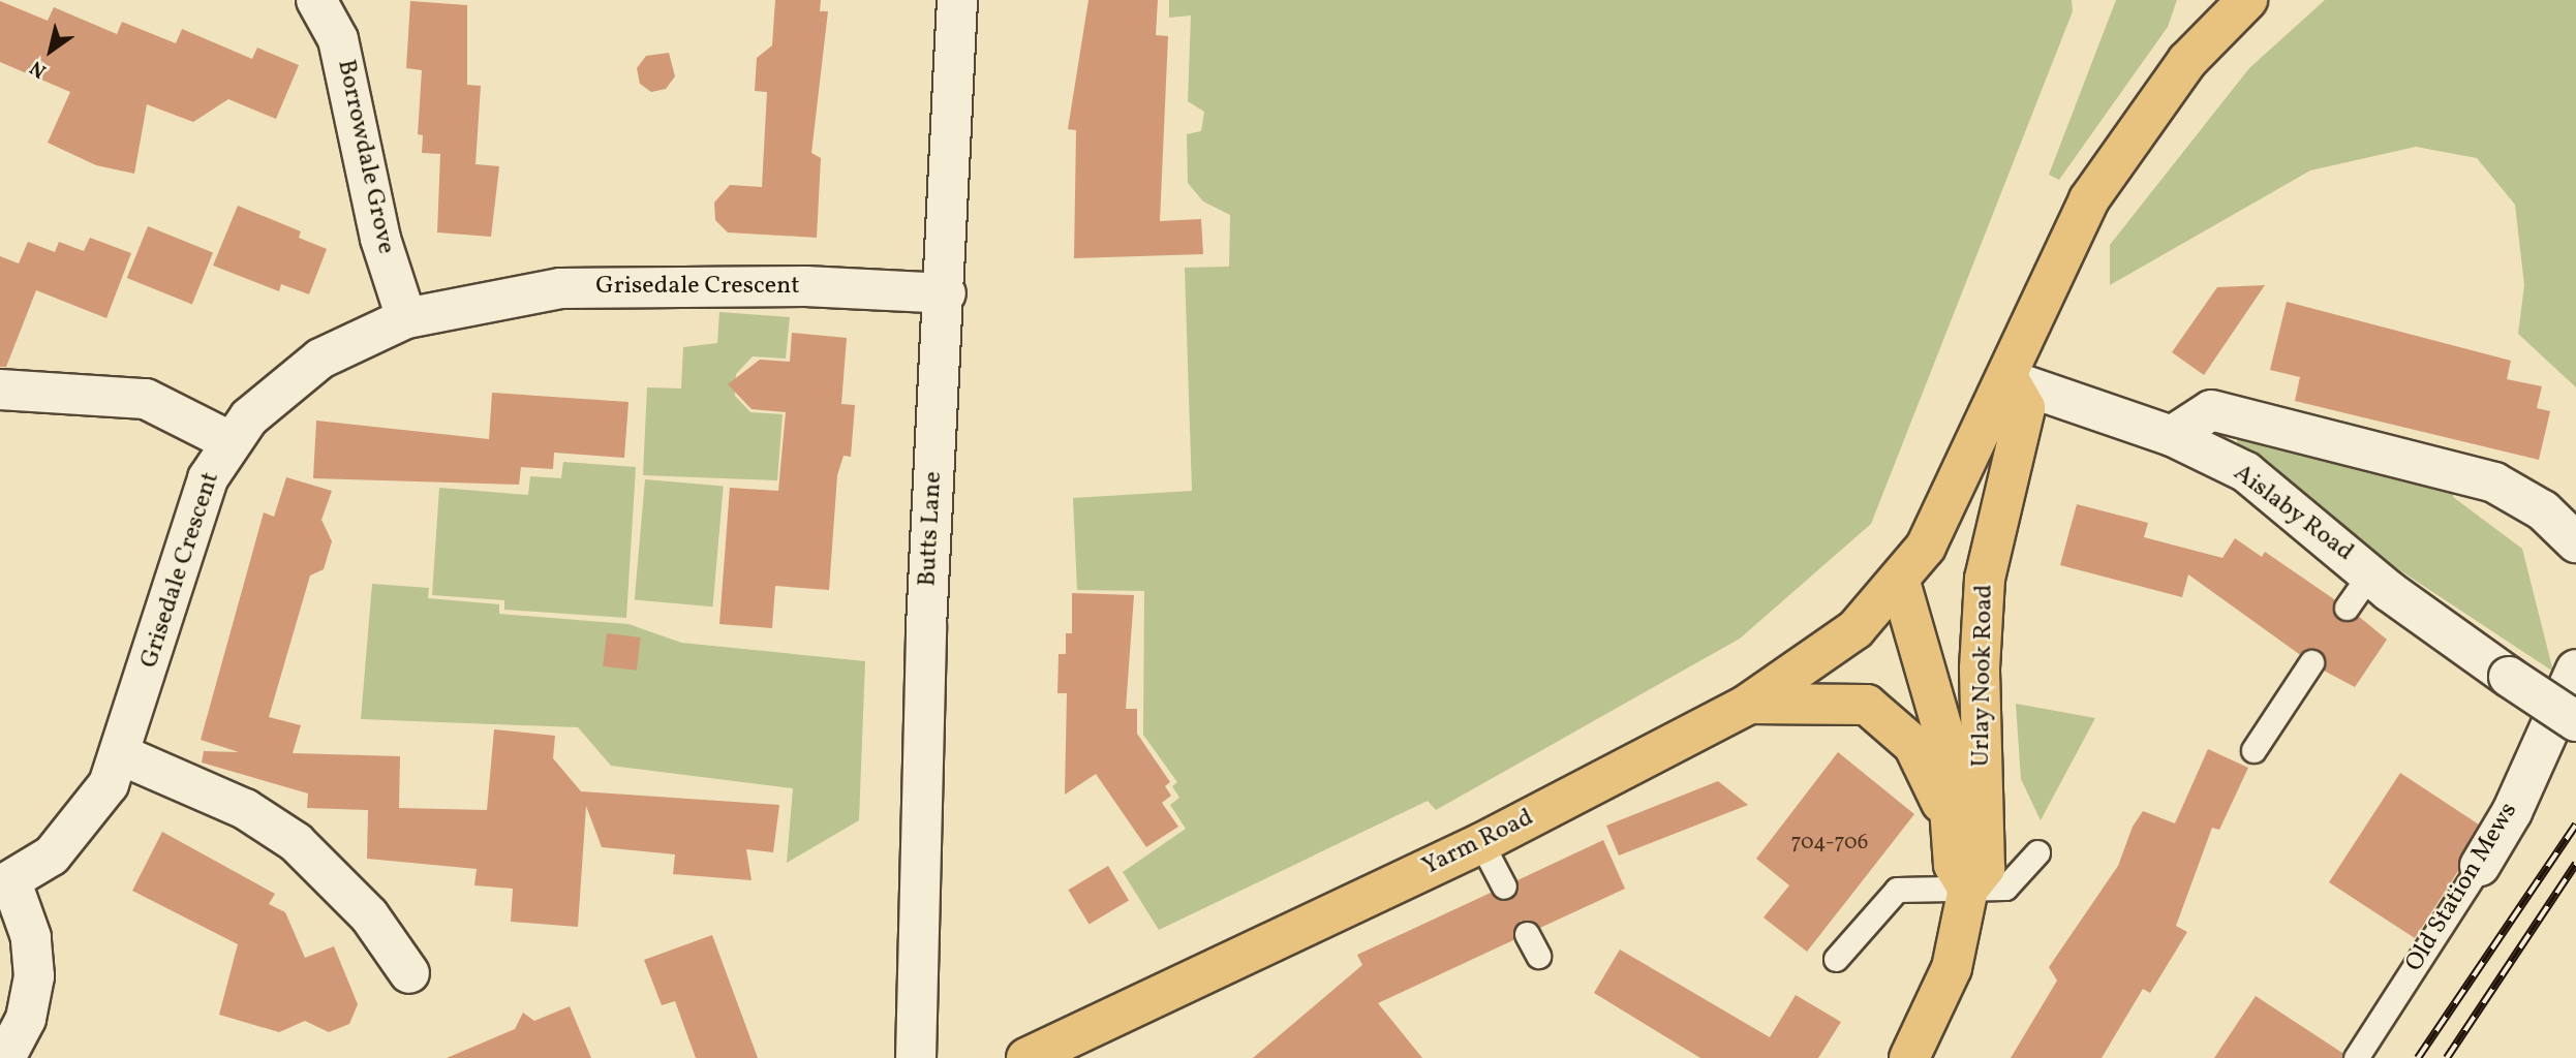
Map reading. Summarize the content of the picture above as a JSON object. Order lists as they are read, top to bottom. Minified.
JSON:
{"streets":{"main road":["Urlay Nook Road","Yarm Road"],"street":["Borrowdale Grove","Grisedale Crescent","Aislaby Road","Butts Lane","Old Station Mews"]},"crossings":[["Borrowdale Grove","Grisedale Crescent"],["Grisedale Crescent","Butts Lane"],["Aislaby Road","Urlay Nook Road"],["Aislaby Road","Yarm Road"],["Urlay Nook Road","Yarm Road"]],"house_numbers":["704-706"],"north":"bottom left"}
